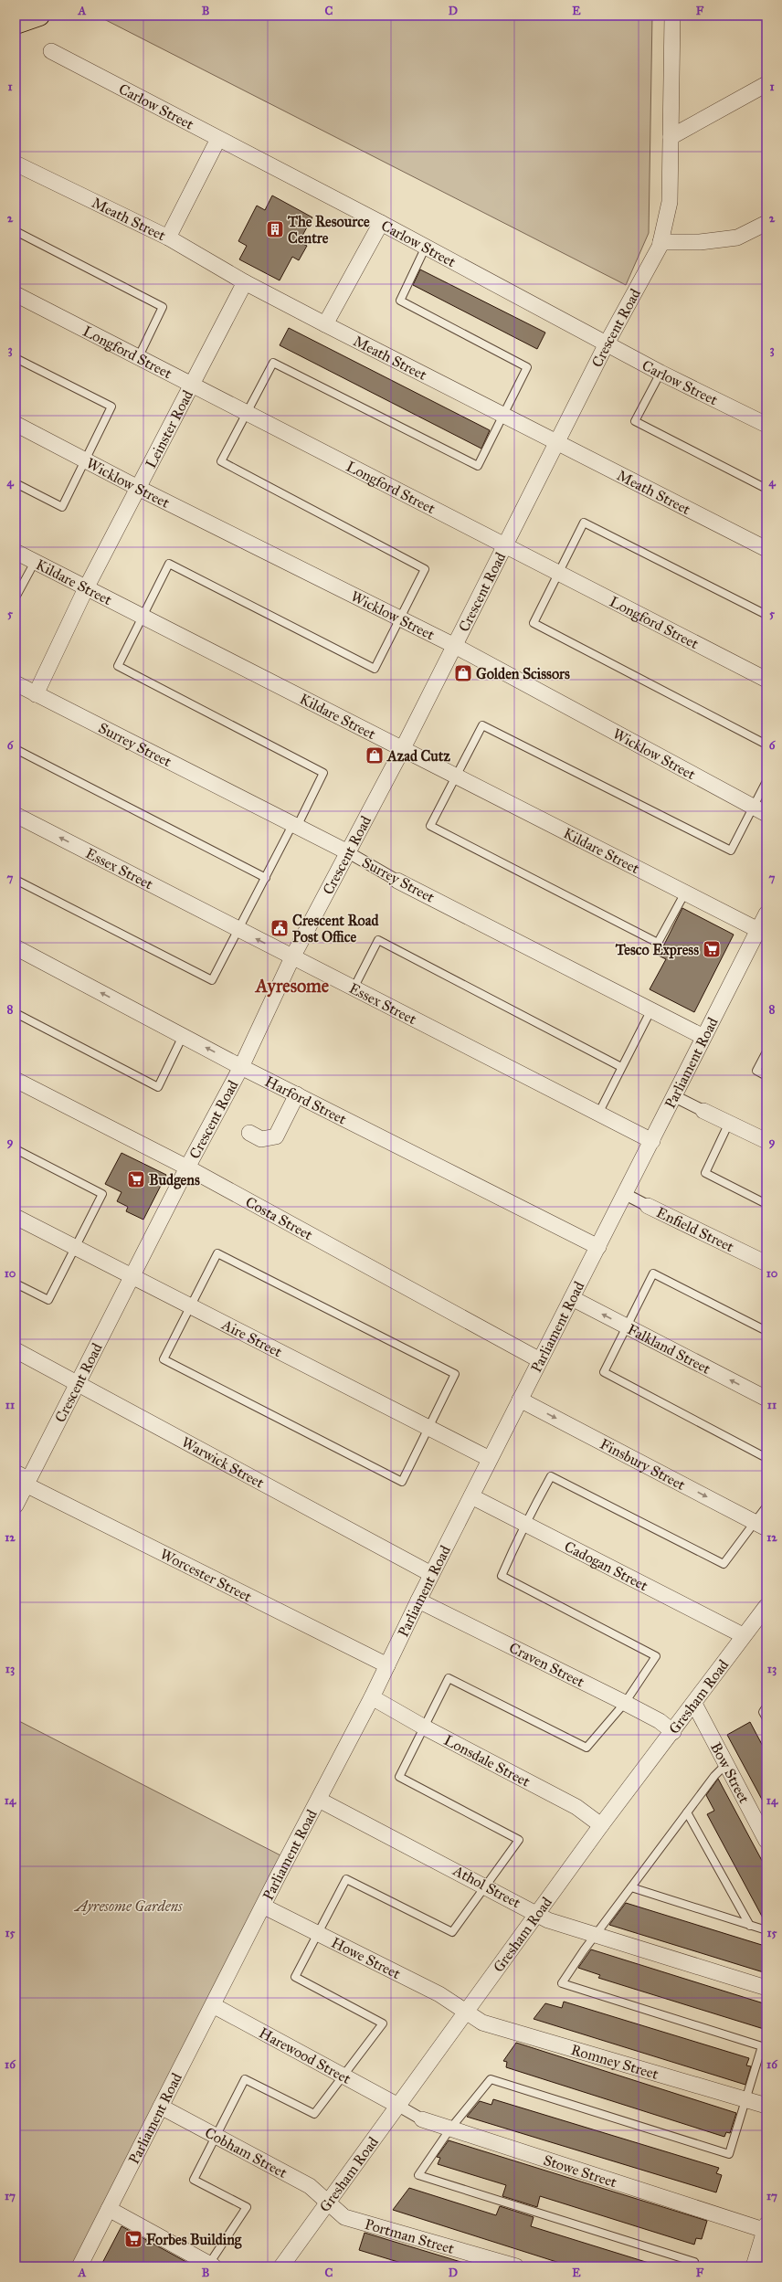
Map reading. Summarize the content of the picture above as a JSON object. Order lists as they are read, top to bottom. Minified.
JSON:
{"streets":{"street":["Carlow Street","Meath Street","Crescent Road","Longford Street","Leinster Road","Wicklow Street","Kildare Street","Surrey Street","Essex Street","Parliament Road","Harford Street","Costa Street","Enfield Street","Aire Street","Falkland Street","Warwick Street","Finsbury Street","Cadogan Street","Worcester Street","Craven Street","Gresham Road","Lonsdale Street","Bow Street","Athol Street","Howe Street","Harewood Street","Romney Street","Cobham Street","Stowe Street","Portman Street"]},"crossings":[["Carlow Street","Crescent Road"],["Meath Street","Crescent Road"],["Meath Street","Leinster Road"],["Crescent Road","Longford Street"],["Crescent Road","Wicklow Street"],["Crescent Road","Kildare Street"],["Crescent Road","Surrey Street"],["Crescent Road","Essex Street"],["Crescent Road","Harford Street"],["Crescent Road","Costa Street"],["Crescent Road","Aire Street"],["Crescent Road","Warwick Street"],["Crescent Road","Worcester Street"],["Longford Street","Leinster Road"],["Leinster Road","Wicklow Street"],["Leinster Road","Kildare Street"],["Leinster Road","Surrey Street"],["Kildare Street","Parliament Road"],["Surrey Street","Parliament Road"],["Essex Street","Parliament Road"],["Parliament Road","Harford Street"],["Parliament Road","Costa Street"],["Parliament Road","Enfield Street"],["Parliament Road","Aire Street"],["Parliament Road","Falkland Street"],["Parliament Road","Warwick Street"],["Parliament Road","Finsbury Street"],["Parliament Road","Cadogan Street"],["Parliament Road","Worcester Street"],["Parliament Road","Craven Street"],["Parliament Road","Lonsdale Street"],["Parliament Road","Athol Street"],["Parliament Road","Howe Street"],["Parliament Road","Harewood Street"],["Parliament Road","Cobham Street"],["Cadogan Street","Gresham Road"],["Craven Street","Gresham Road"],["Gresham Road","Lonsdale Street"],["Gresham Road","Bow Street"],["Gresham Road","Athol Street"],["Gresham Road","Howe Street"],["Gresham Road","Harewood Street"],["Gresham Road","Romney Street"],["Gresham Road","Cobham Street"],["Gresham Road","Stowe Street"],["Gresham Road","Portman Street"],["Howe Street","Romney Street"],["Harewood Street","Stowe Street"],["Cobham Street","Portman Street"]],"one_way":["Essex Street","Harford Street","Falkland Street","Finsbury Street"],"districts":["Ayresome"],"parks":["Ayresome Gardens"],"places":{"building":["The Resource Centre"],"shop":["Golden Scissors","Azad Cutz"],"public building":["Crescent Road Post Office"],"supermarket":["Tesco Express","Budgens","Forbes Building"]},"grid":{"columns":["A","B","C","D","E","F"],"rows":["1","2","3","4","5","6","7","8","9","10","11","12","13","14","15","16","17"]}}
